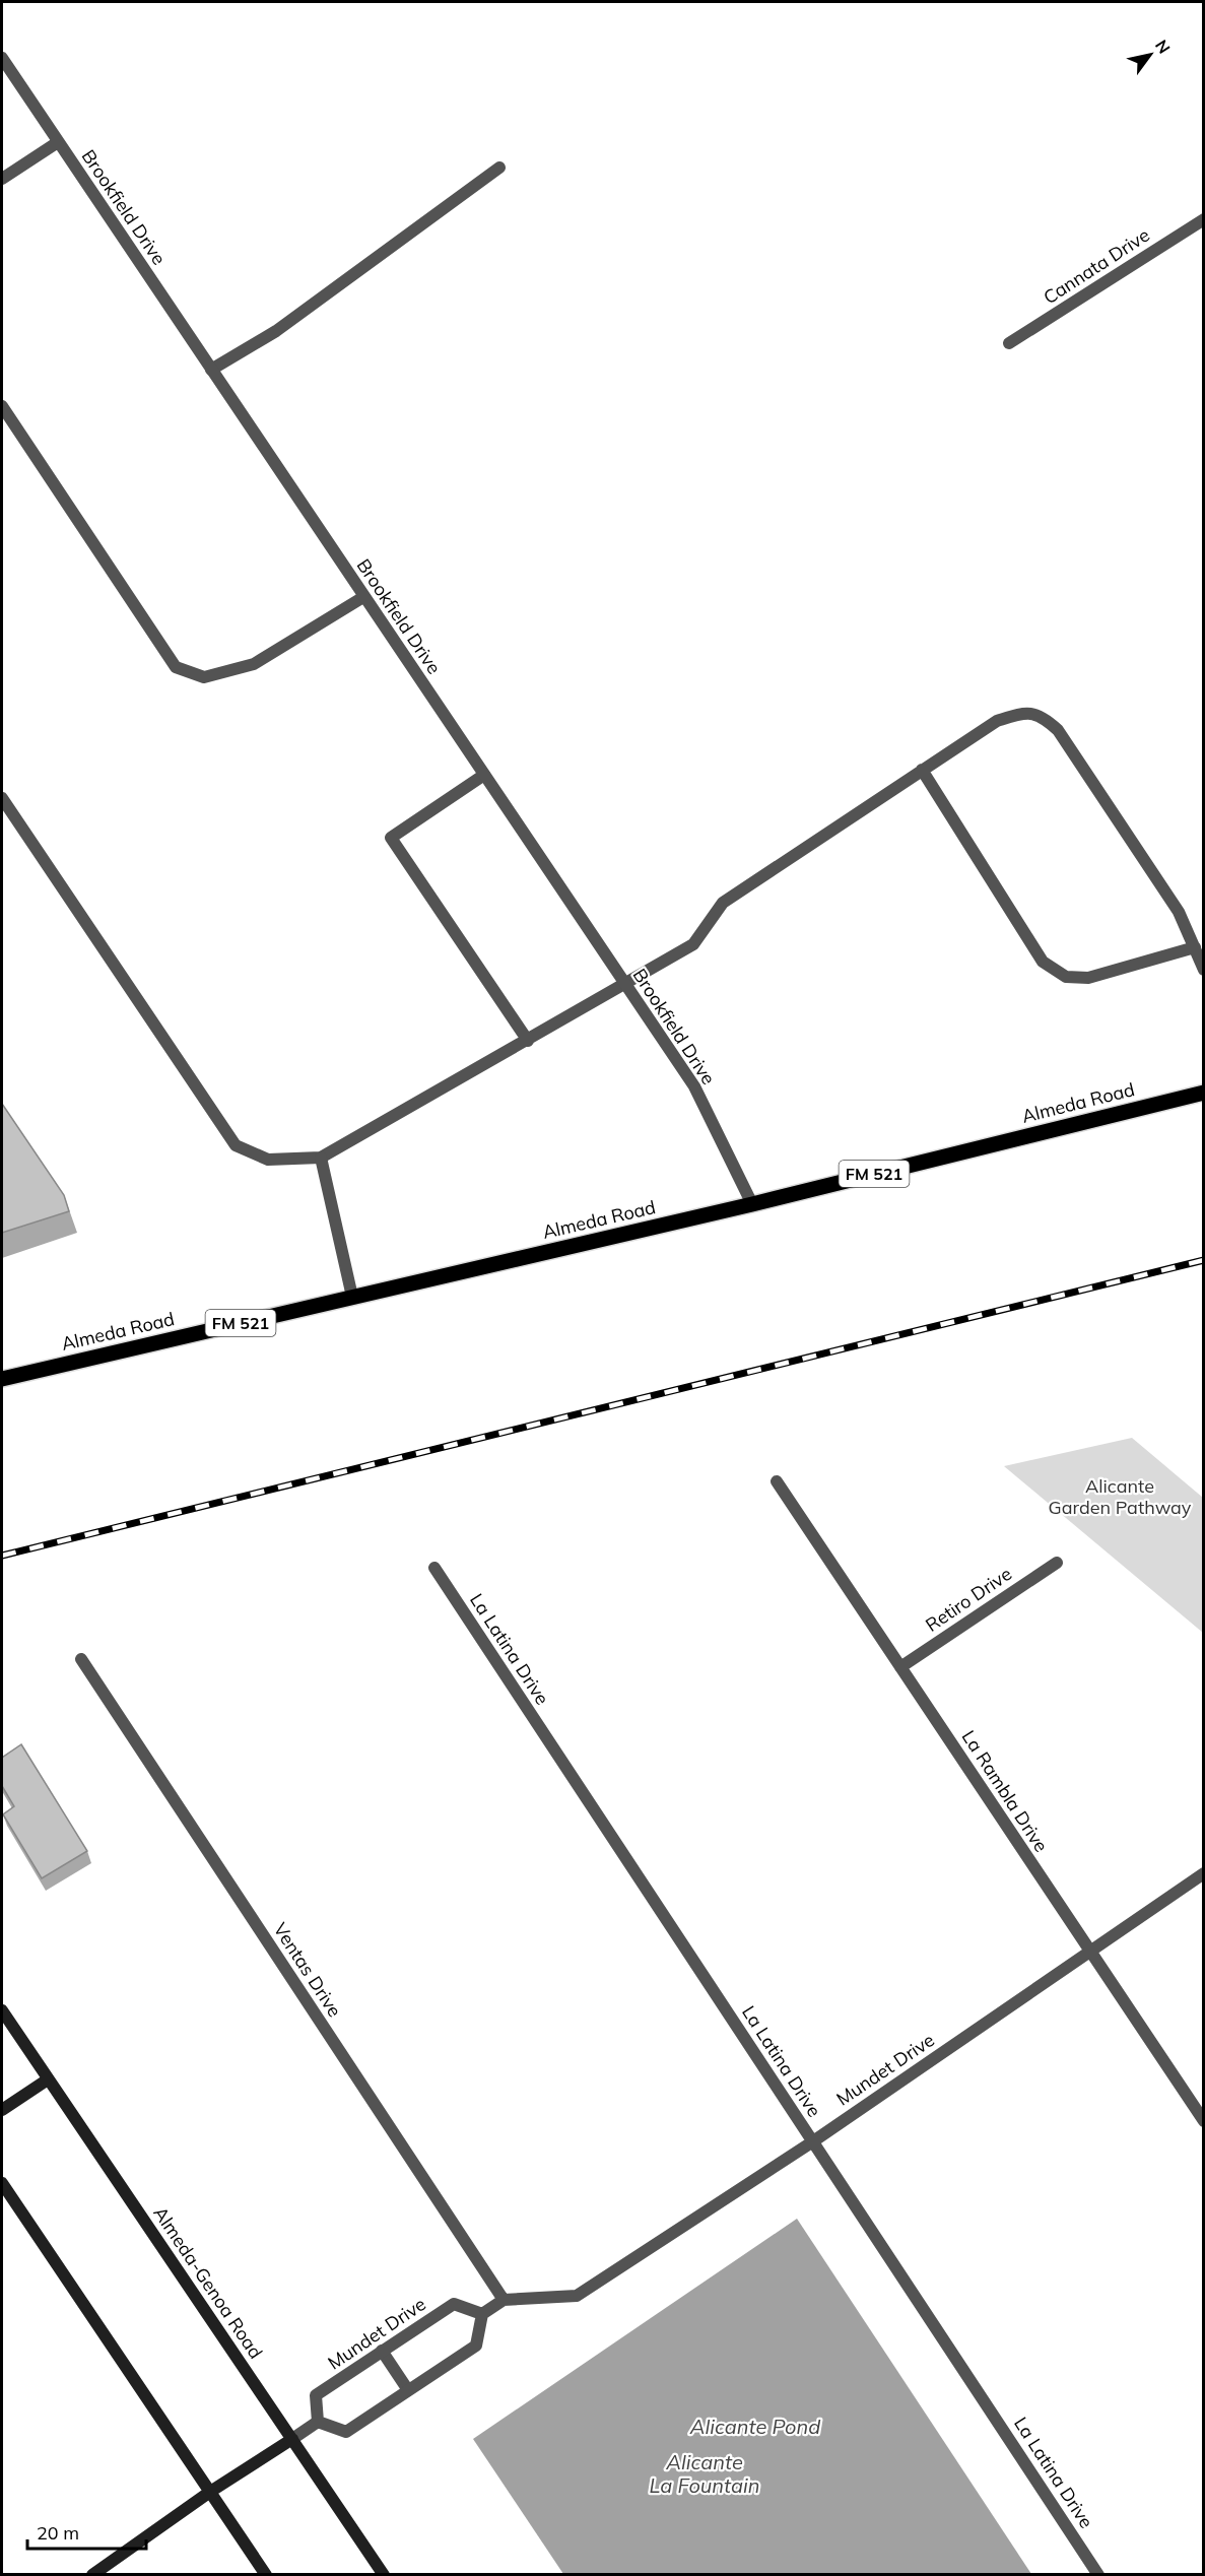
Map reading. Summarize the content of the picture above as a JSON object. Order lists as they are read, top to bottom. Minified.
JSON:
{"streets":{"main road":["Almeda Road","FM 521","Almeda-Genoa Road"],"street":["Brookfield Drive","Cannata Drive","Retiro Drive","La Latina Drive","La Rambla Drive","Ventas Drive","Mundet Drive"]},"crossings":[["Brookfield Drive","Almeda Road"],["Retiro Drive","La Rambla Drive"],["La Latina Drive","Mundet Drive"],["La Rambla Drive","Mundet Drive"],["Ventas Drive","Mundet Drive"]],"water":["Alicante Pond","Alicante La Fountain"],"parks":["Alicante Garden Pathway"],"scale_bar":"20 m","north":"top right"}
